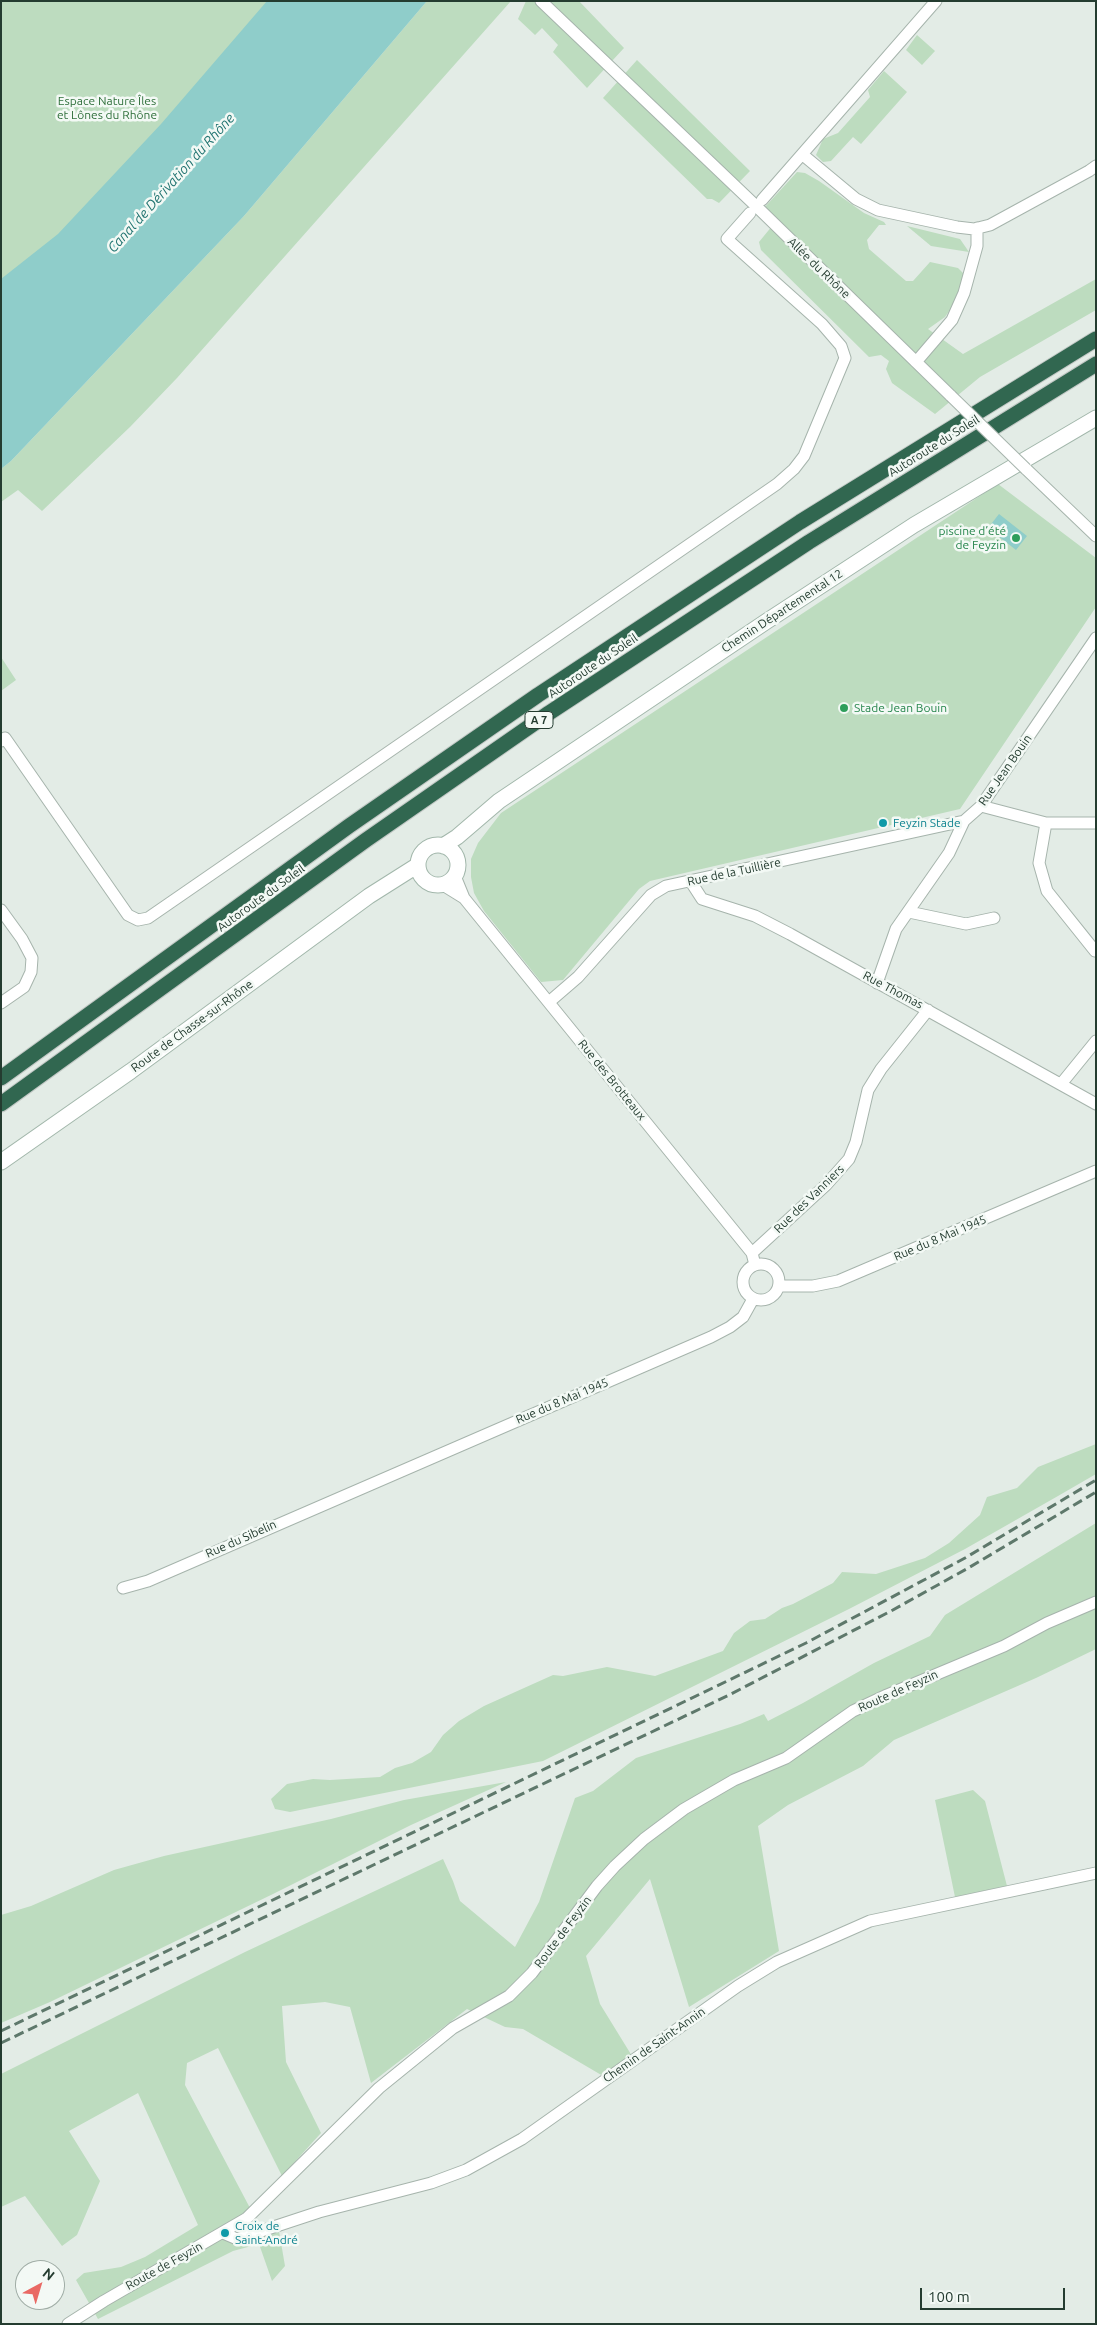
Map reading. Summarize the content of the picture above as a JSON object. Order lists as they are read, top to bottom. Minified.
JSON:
{"streets":{"highway":["Autoroute du Soleil","A 7"],"main road":["Chemin Départemental 12","Route de Chasse-sur-Rhône"],"street":["Allée du Rhône","Rue Jean Bouin","Rue de la Tuillière","Rue Thomas","Rue des Brotteaux","Rue des Vanniers","Rue du 8 Mai 1945","Rue du Sibelin","Route de Feyzin","Chemin de Saint-Annin"]},"crossings":[["Chemin Départemental 12","Route de Chasse-sur-Rhône"],["Chemin Départemental 12","Rue des Brotteaux"],["Rue Jean Bouin","Rue de la Tuillière"],["Rue Jean Bouin","Rue Thomas"],["Rue de la Tuillière","Rue Thomas"],["Rue de la Tuillière","Rue des Brotteaux"],["Rue Thomas","Rue des Vanniers"],["Route de Chasse-sur-Rhône","Rue des Brotteaux"],["Rue des Brotteaux","Rue des Vanniers"],["Rue des Brotteaux","Rue du 8 Mai 1945"],["Rue du 8 Mai 1945","Rue du Sibelin"],["Route de Feyzin","Chemin de Saint-Annin"]],"water":["Canal de Dérivation du Rhône"],"parks":["Espace Nature Îles et Lônes du Rhône"],"places":["piscine d’été de Feyzin","Stade Jean Bouin","Feyzin Stade","Croix de Saint-André"],"scale_bar":"100 m","north":"top right"}
